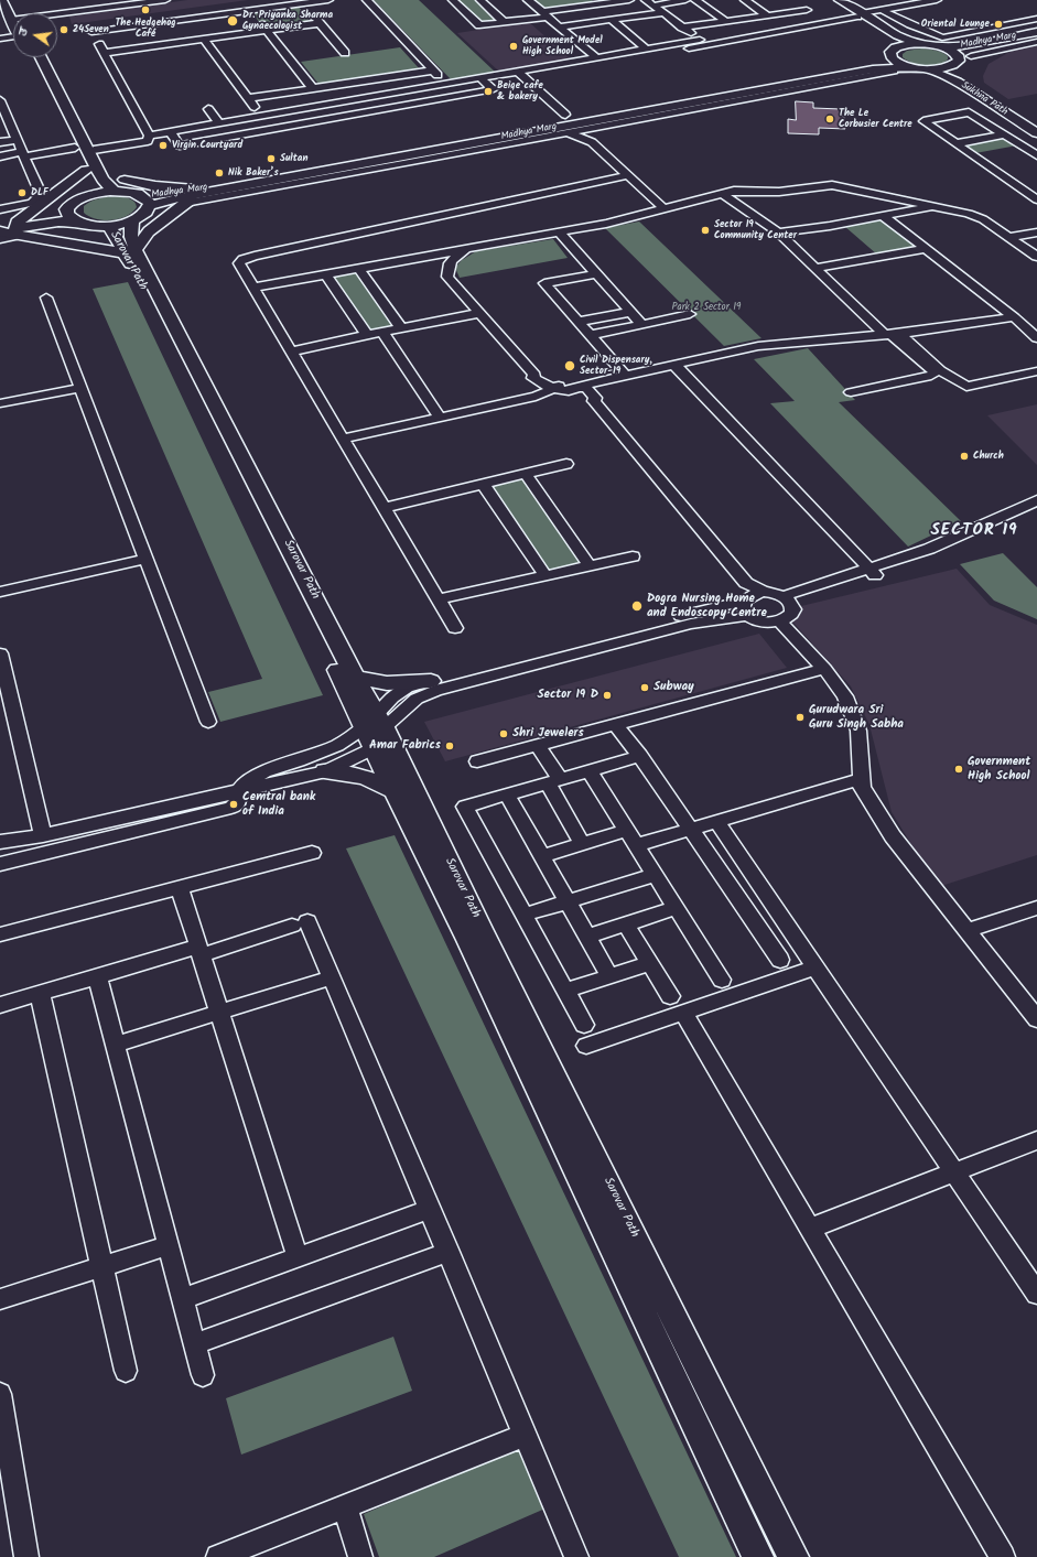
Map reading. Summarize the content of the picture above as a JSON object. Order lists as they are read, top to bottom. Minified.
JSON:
{"streets":{"main road":["Madhya Marg","Sukhna Path","Sarovar Path"]},"districts":["SECTOR 19"],"parks":["Park 2 Sector 19"],"places":["The Hedgehog Café","Dr. Priyanka Sharma Gynaecologist","Oriental Lounge","24Seven","Government Model High School","Beige cafe & bakery","The Le Corbusier Centre","Virgin Courtyard","Sultan","Nik Baker’s","DLF","Sector 19 Community Center","Civil Dispensary, Sector-19","Church","Dogra Nursing Home and Endoscopy Centre","Subway","Sector 19 D","Gurudwara Sri Guru Singh Sabha","Shri Jewelers","Amar Fabrics","Government High School","Cemtral bank of India"],"north":"left"}
